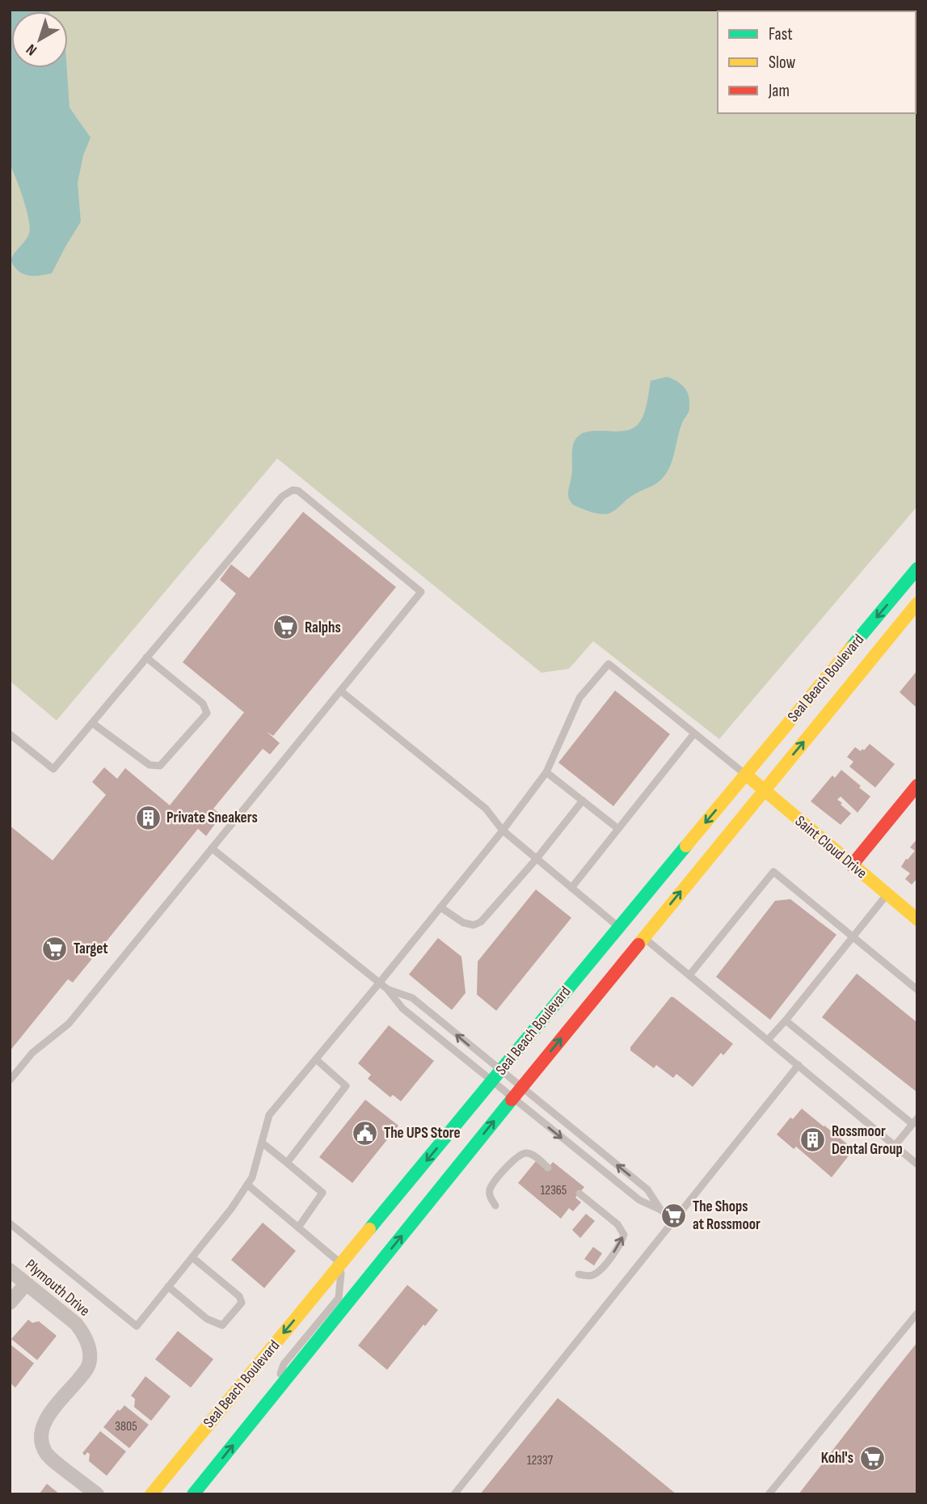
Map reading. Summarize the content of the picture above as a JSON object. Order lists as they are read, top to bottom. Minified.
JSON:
{"streets":{"main road":["Seal Beach Boulevard","Saint Cloud Drive"],"street":["Plymouth Drive"]},"crossings":[["Seal Beach Boulevard","Saint Cloud Drive"]],"places":{"supermarket":["Ralphs","Target","The Shops at Rossmoor","Kohl's"],"building":["Private Sneakers","Rossmoor Dental Group"],"public building":["The UPS Store"]},"house_numbers":["12365","3805","12337"],"legend":["Fast","Slow","Jam"],"north":"bottom left"}
